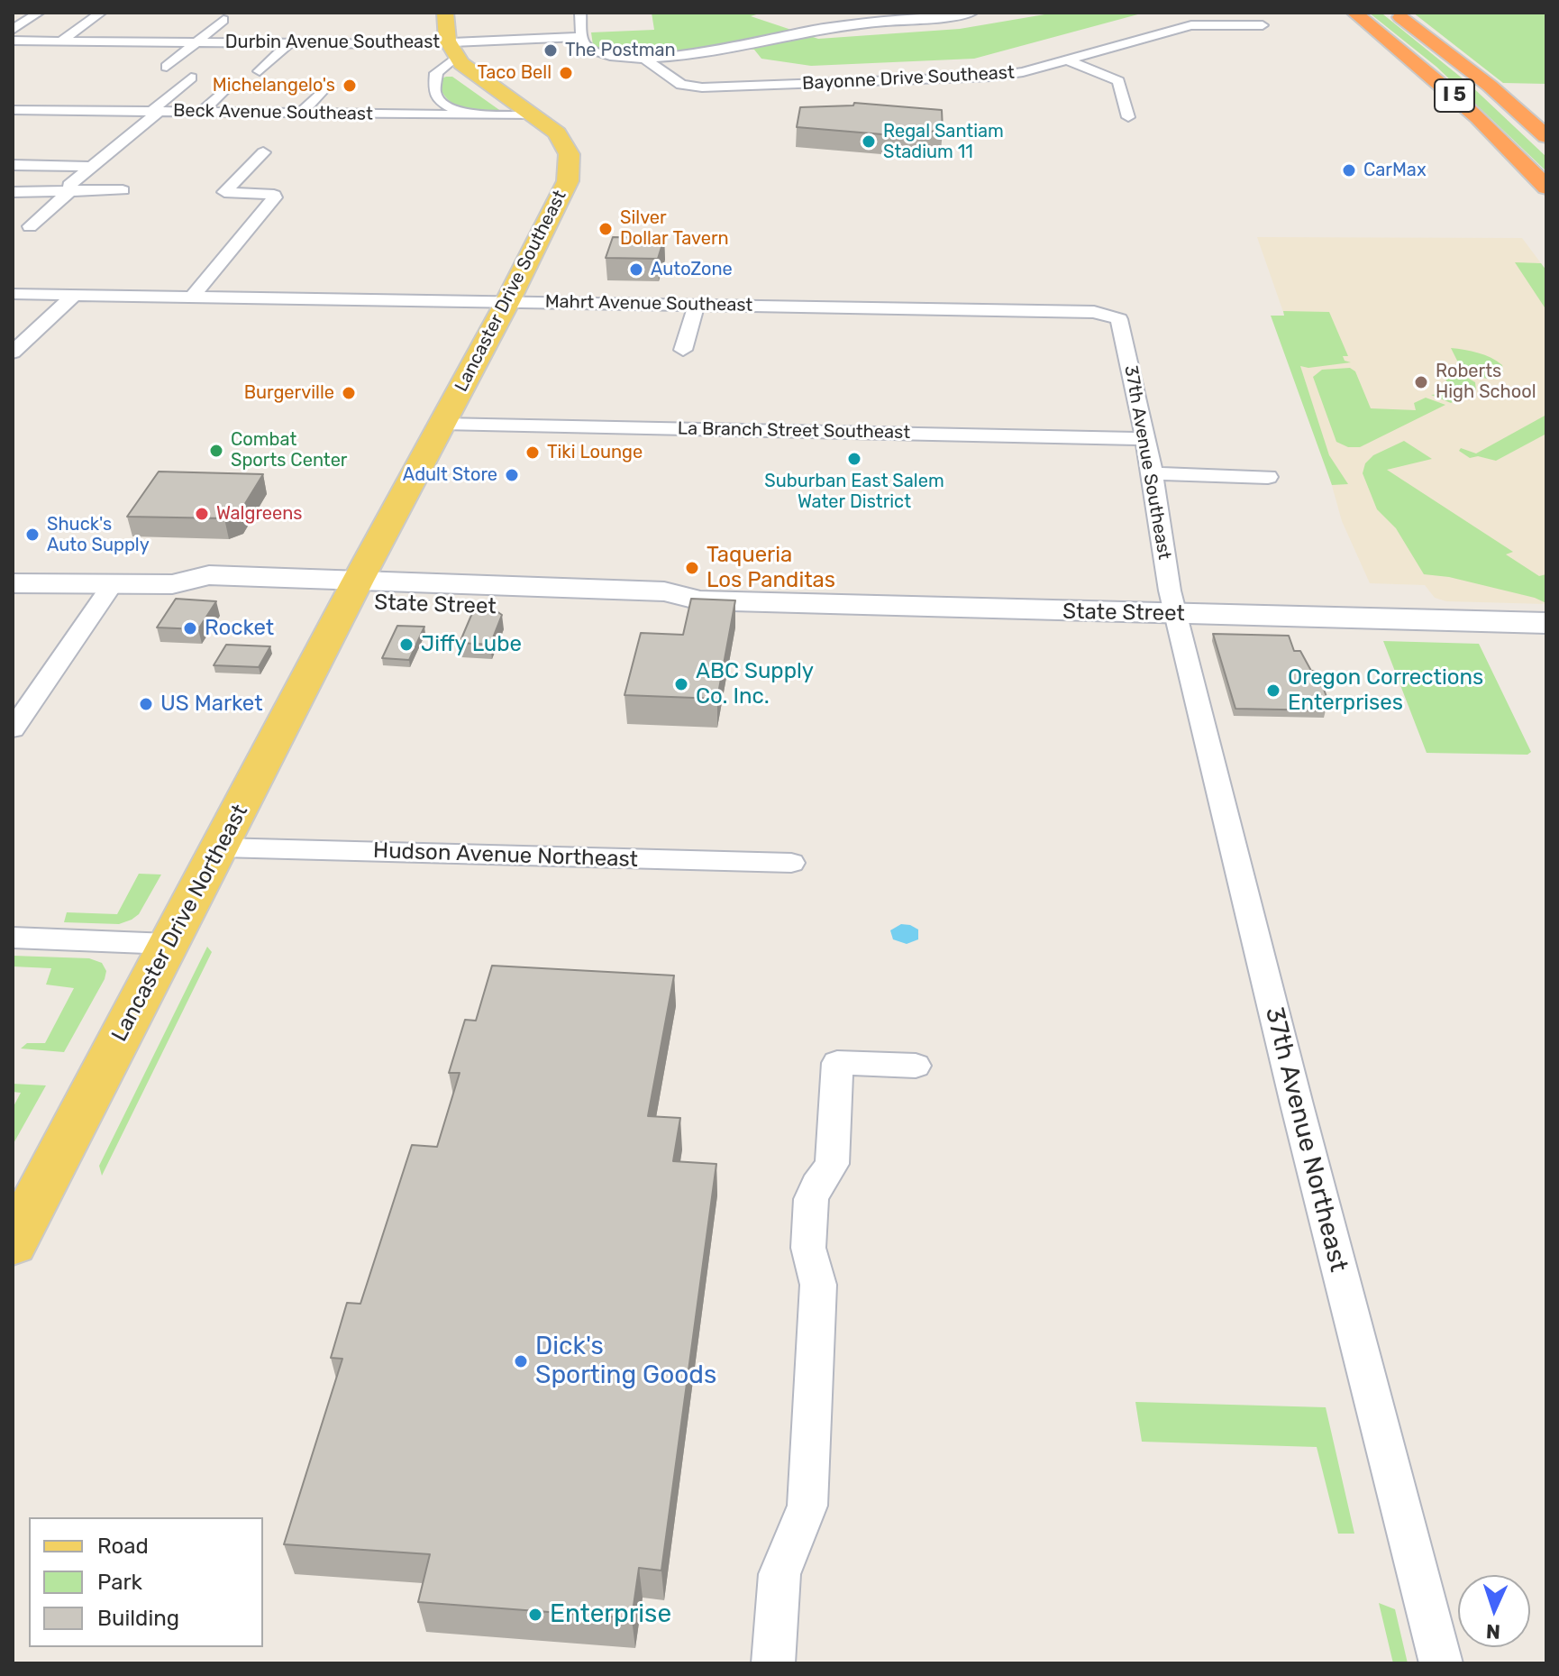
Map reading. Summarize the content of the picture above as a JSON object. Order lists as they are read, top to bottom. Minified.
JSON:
{"streets":{"highway":["I 5"],"main road":["Lancaster Drive Southeast","State Street","Lancaster Drive Northeast"],"street":["Durbin Avenue Southeast","Bayonne Drive Southeast","Beck Avenue Southeast","Mahrt Avenue Southeast","La Branch Street Southeast","37th Avenue Southeast","Hudson Avenue Northeast","37th Avenue Northeast"]},"crossings":[["Durbin Avenue Southeast","Lancaster Drive Southeast"],["Beck Avenue Southeast","Lancaster Drive Southeast"],["Lancaster Drive Southeast","Mahrt Avenue Southeast"],["Lancaster Drive Southeast","La Branch Street Southeast"],["Lancaster Drive Southeast","State Street"],["Lancaster Drive Southeast","Lancaster Drive Northeast"],["Mahrt Avenue Southeast","37th Avenue Southeast"],["La Branch Street Southeast","37th Avenue Southeast"],["37th Avenue Southeast","State Street"],["37th Avenue Southeast","37th Avenue Northeast"],["State Street","Lancaster Drive Northeast"],["State Street","37th Avenue Northeast"],["Hudson Avenue Northeast","Lancaster Drive Northeast"]],"places":["The Postman","Taco Bell","Michelangelo's","Regal Santiam Stadium 11","CarMax","Silver Dollar Tavern","AutoZone","Roberts High School","Burgerville","Combat Sports Center","Tiki Lounge","Suburban East Salem Water District","Adult Store","Walgreens","Shuck's Auto Supply","Taqueria Los Panditas","Rocket","Jiffy Lube","ABC Supply Co. Inc.","Oregon Corrections Enterprises","US Market","Dick's Sporting Goods","Enterprise"],"legend":["Road","Park","Building"],"north":"bottom"}
